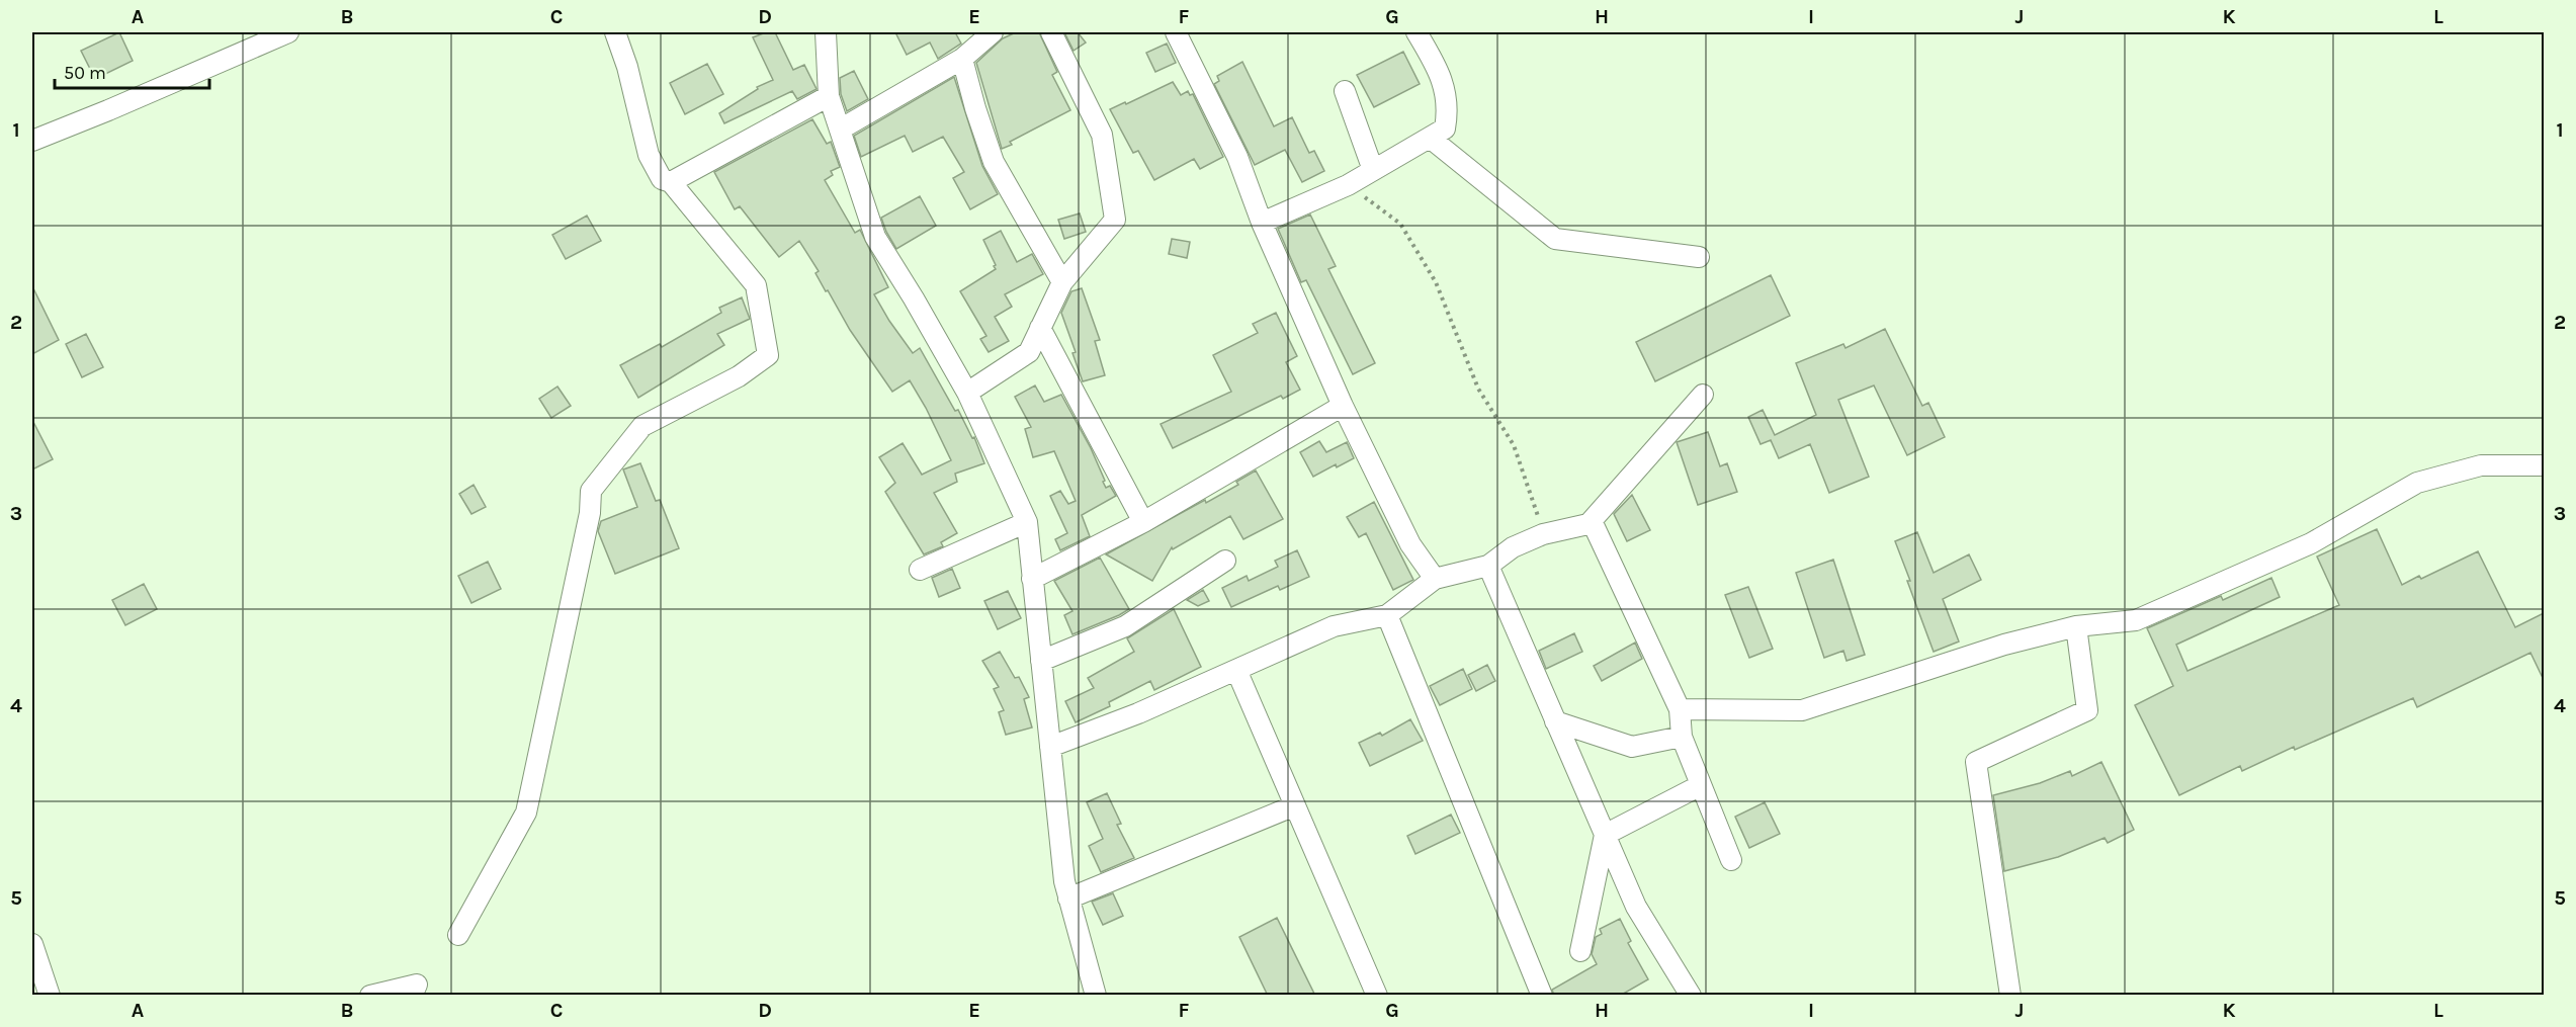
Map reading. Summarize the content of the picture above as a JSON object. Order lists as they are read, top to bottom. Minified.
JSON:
{"scale_bar":"50 m","grid":{"columns":["A","B","C","D","E","F","G","H","I","J","K","L"],"rows":["1","2","3","4","5"]}}
